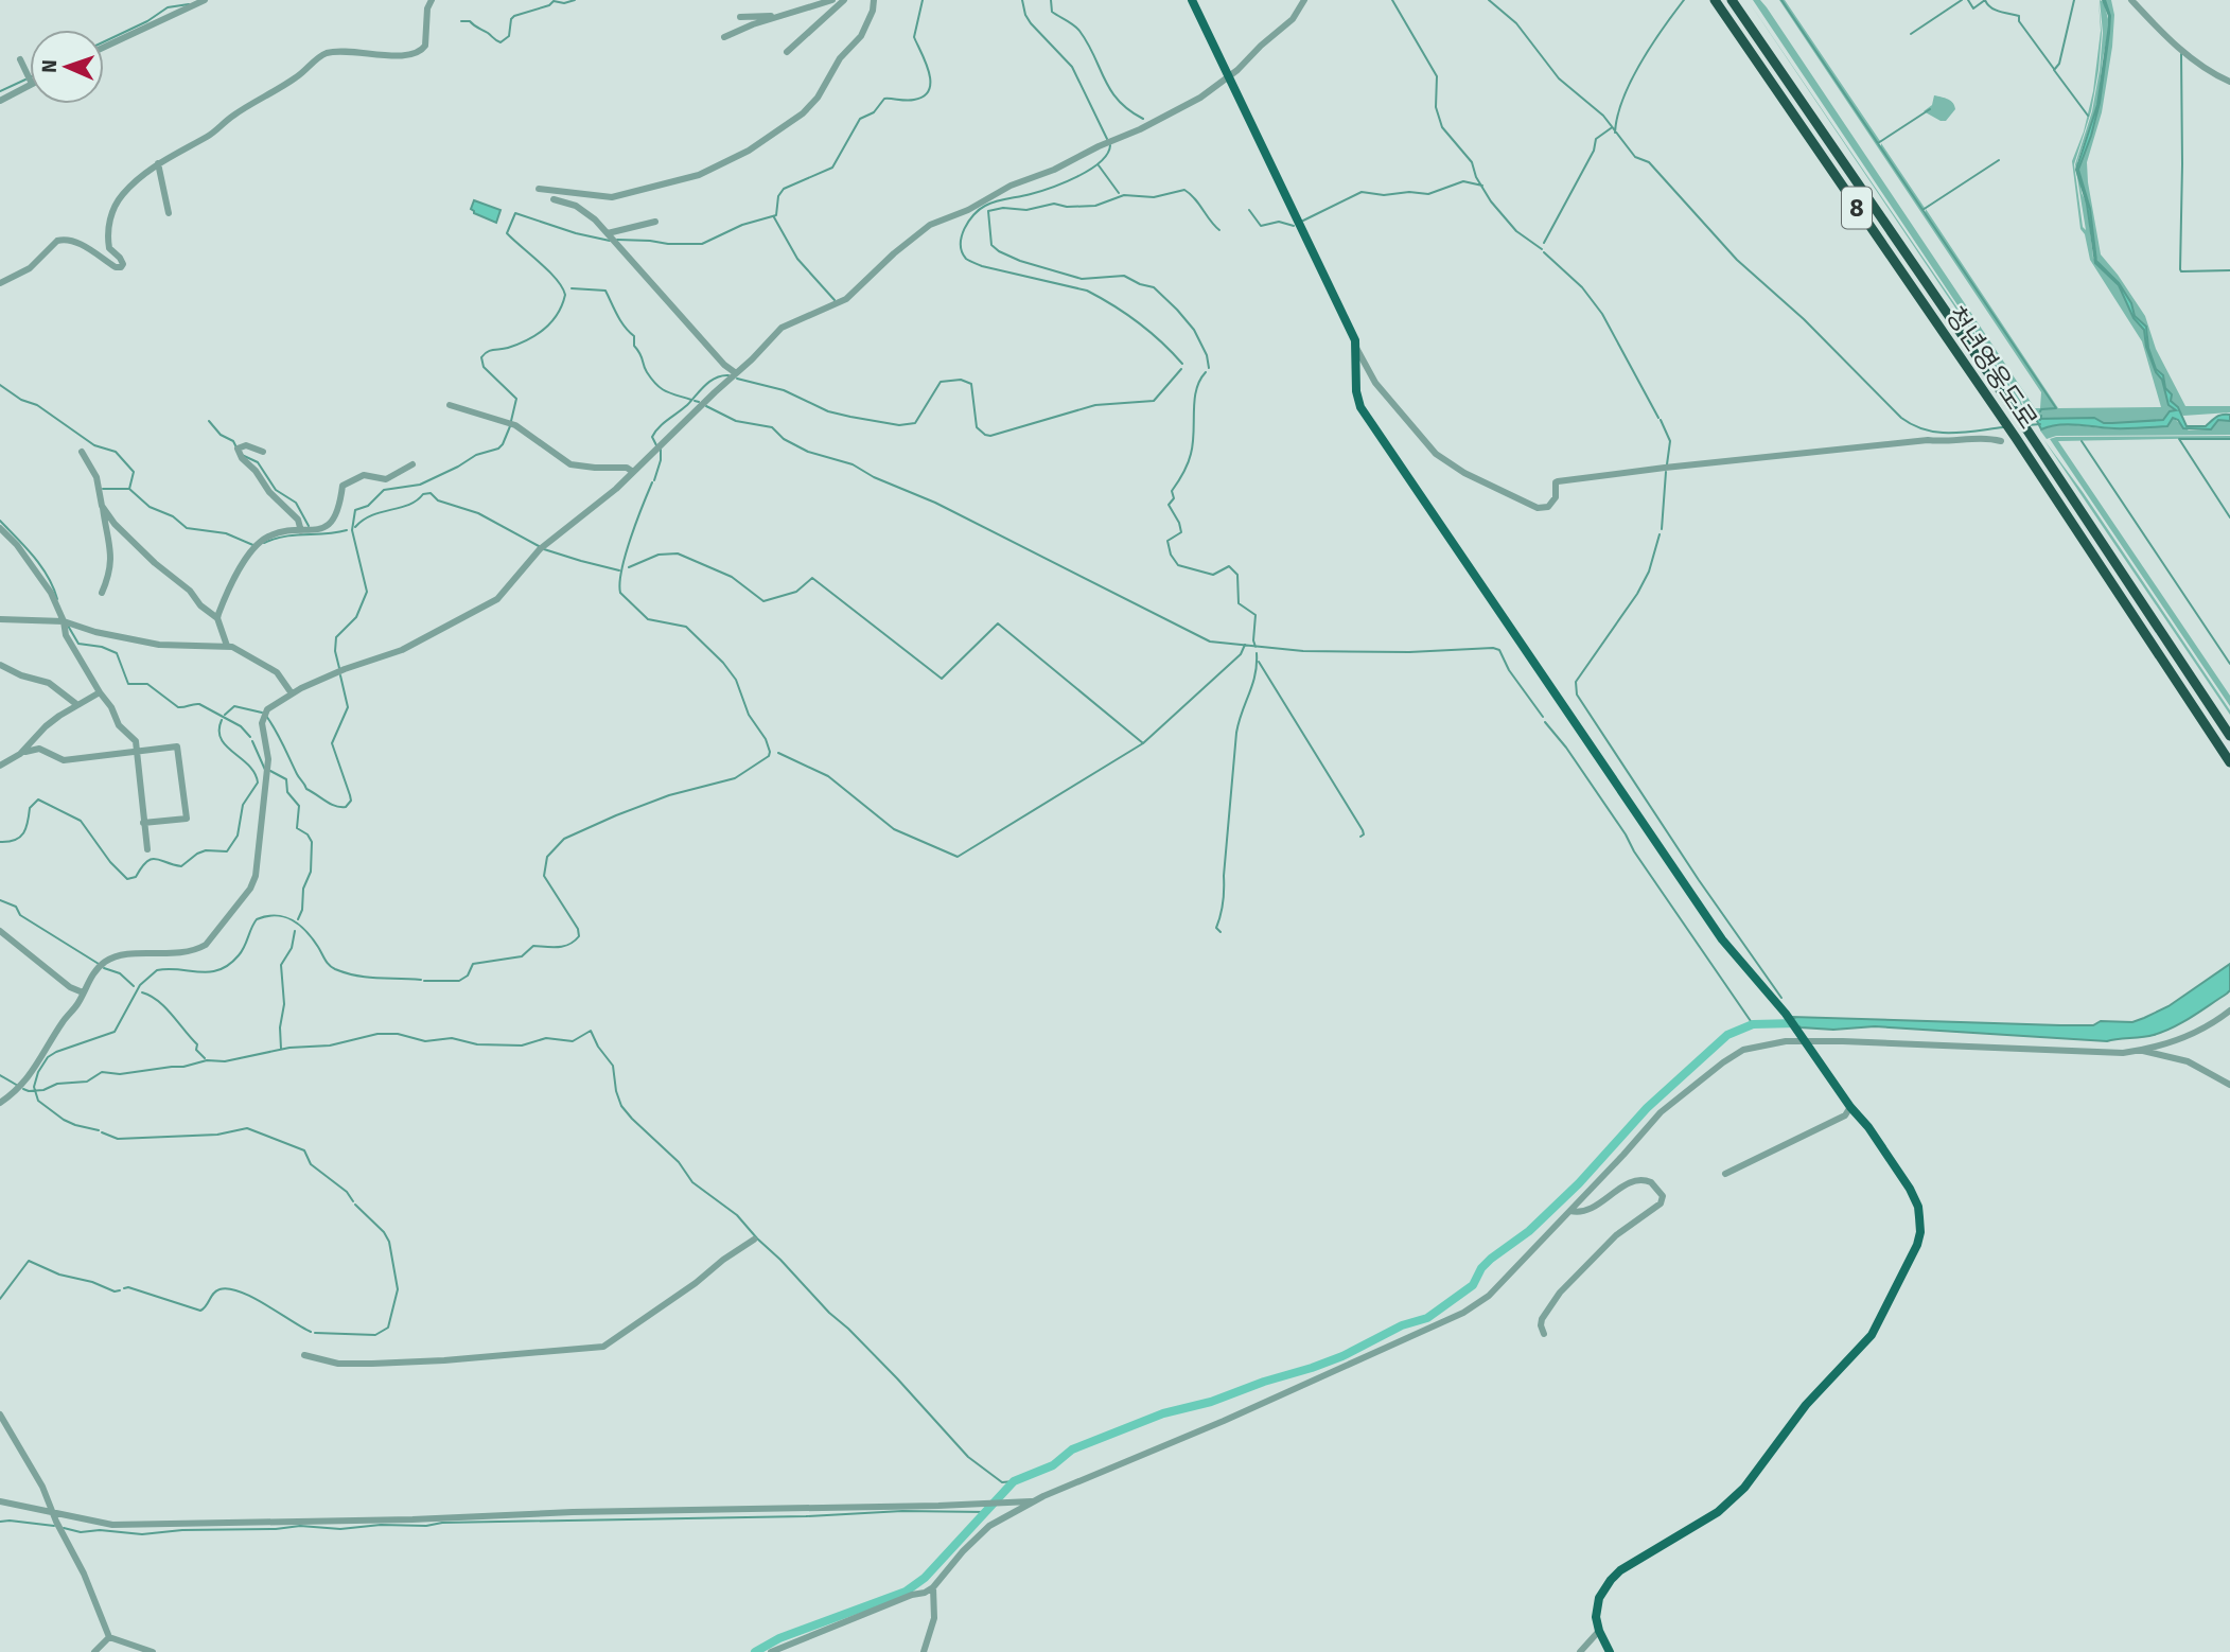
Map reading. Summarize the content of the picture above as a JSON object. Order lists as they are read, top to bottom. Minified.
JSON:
{"streets":{"highway":["8","청년영웅도로"]},"north":"left"}
